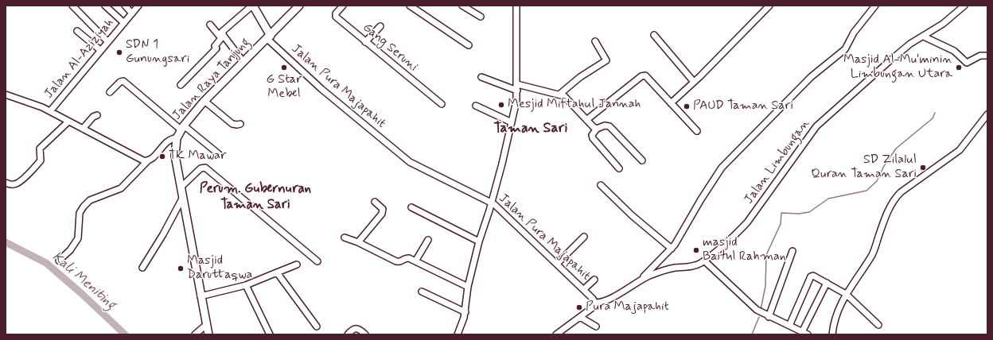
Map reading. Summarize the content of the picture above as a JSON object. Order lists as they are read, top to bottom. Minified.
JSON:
{"streets":{"main road":["Jalan Raya Tanjung"],"street":["Gang Seruni","Jalan Al-Aziziyah","Jalan Pura Majapahit","Jalan Limbungan"]},"crossings":[["Jalan Raya Tanjung","Jalan Pura Majapahit"],["Jalan Pura Majapahit","Jalan Limbungan"]],"districts":["Taman Sari","Perum. Gubernuran Taman Sari"],"water":["Kali Meniting"],"places":["SDN 1 Gunungsari","G Star Mebel","Masjid Al-Mu'minin Limbungan Utara","Mesjid Miftahul Jannah","PAUD Taman Sari","TK Mawar","SD Zilalul Quran Taman Sari","masjid Baitul Rahman","Masjid Daruttaqwa","Pura Majapahit"]}
